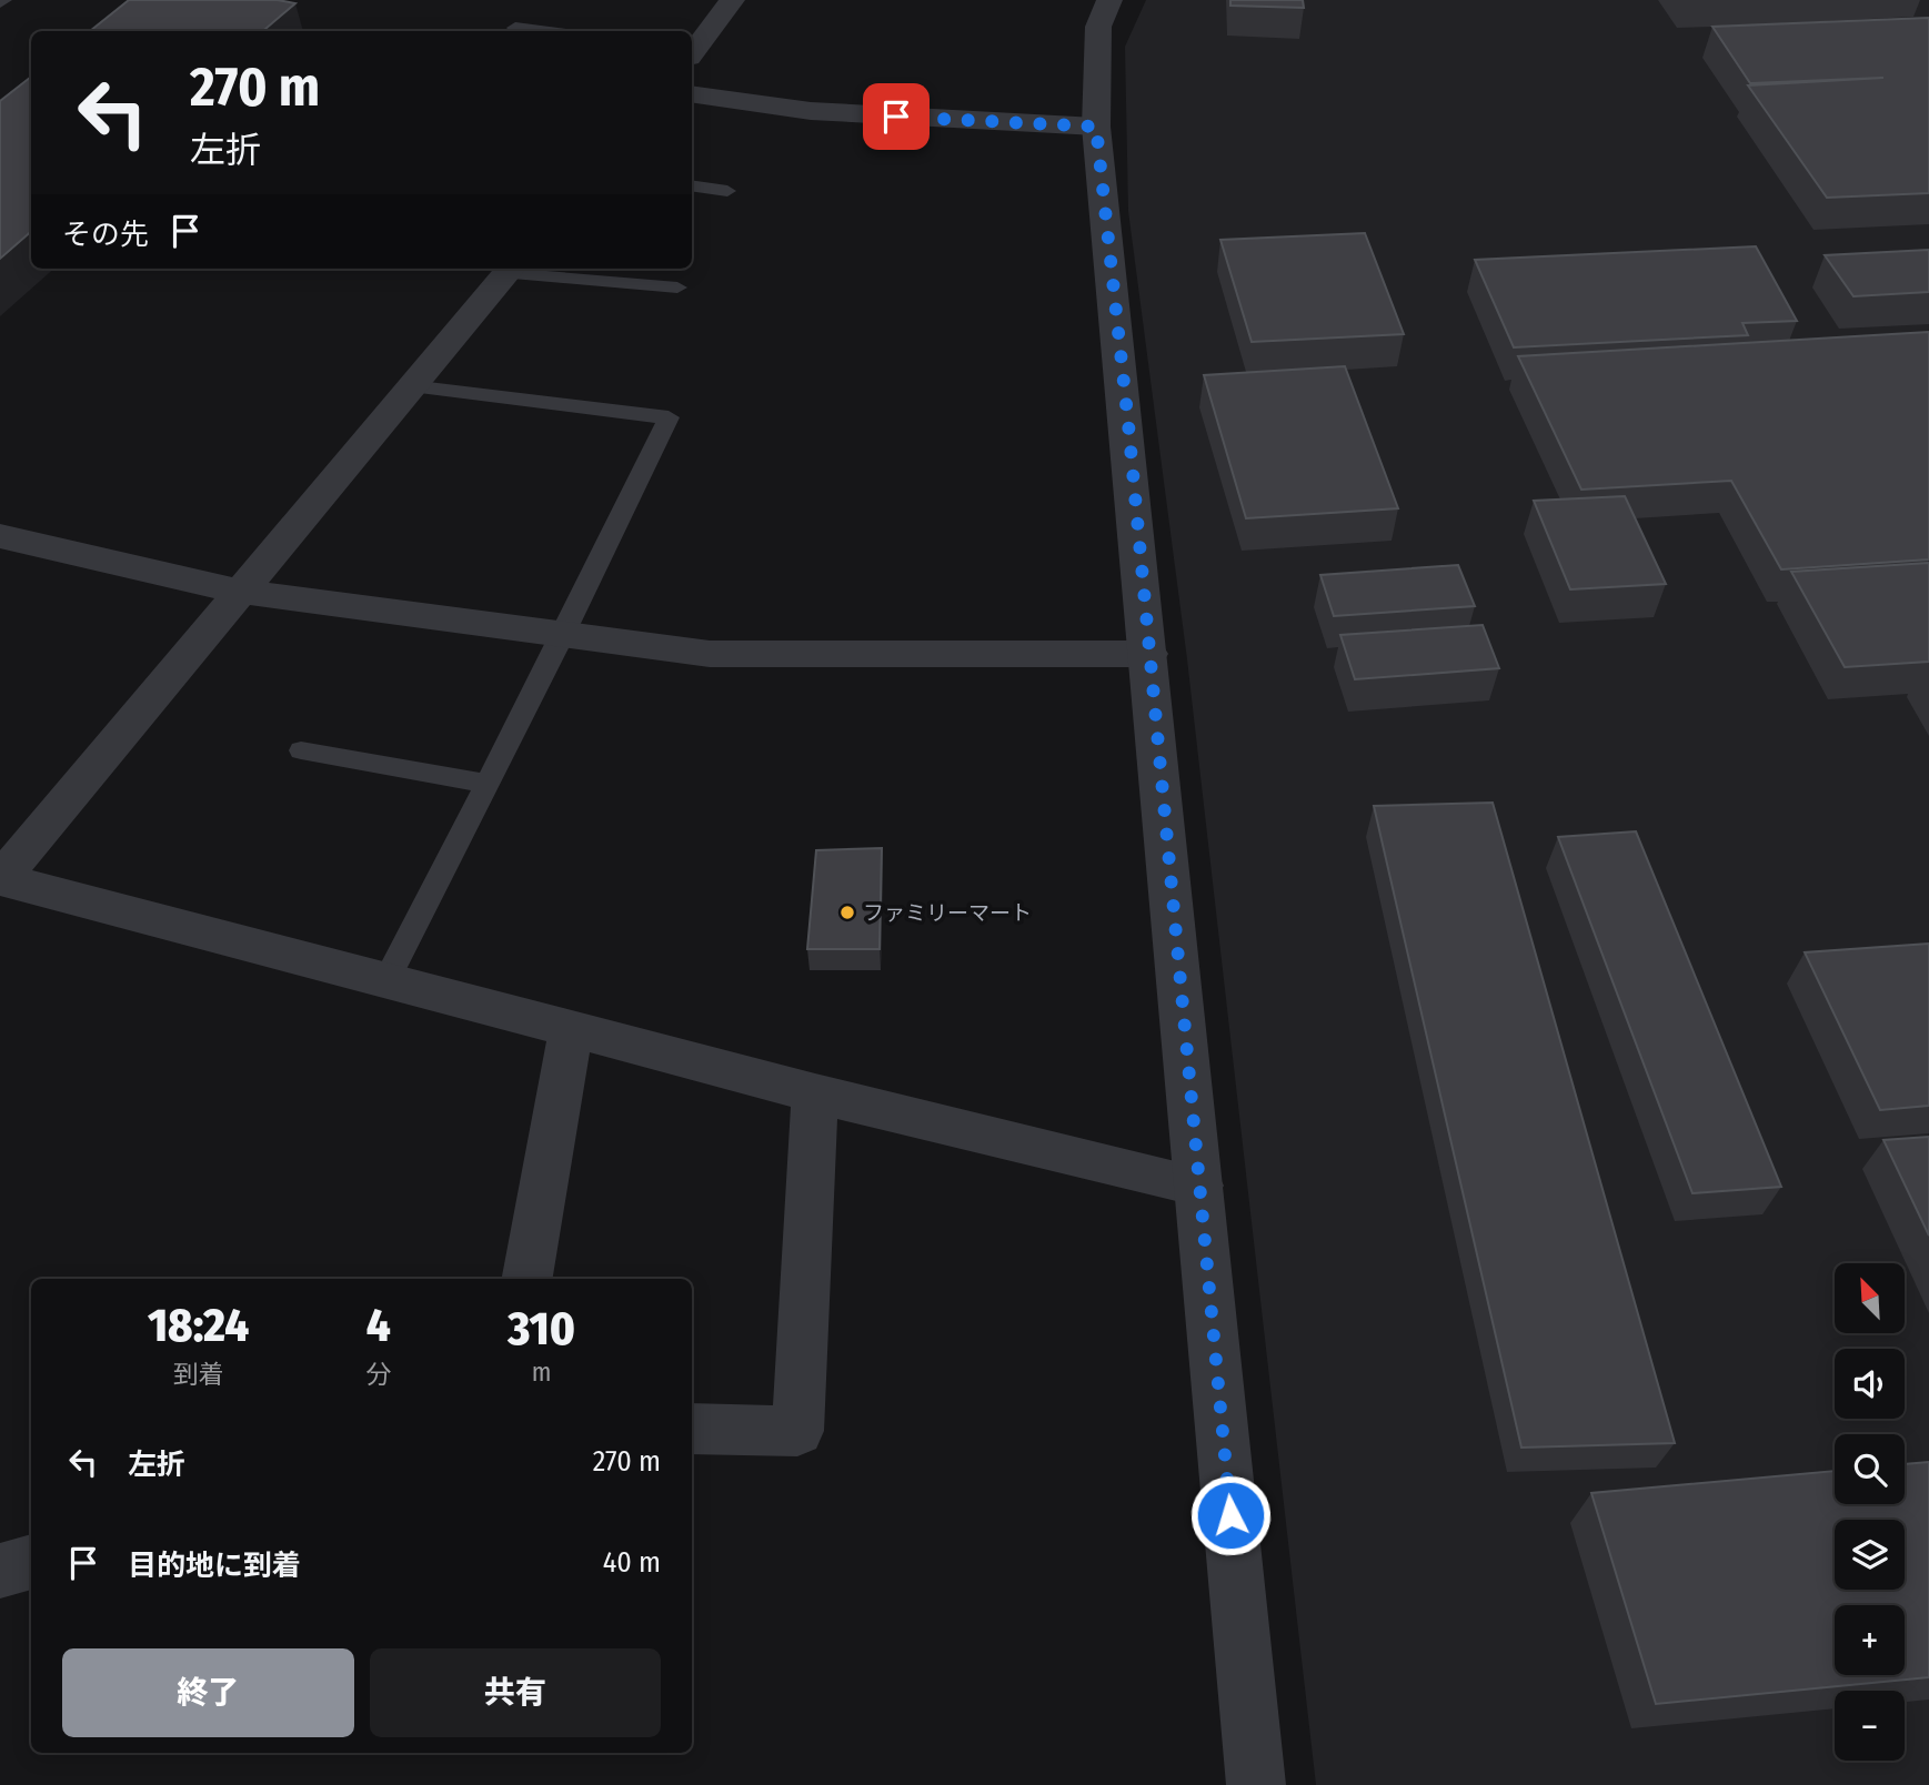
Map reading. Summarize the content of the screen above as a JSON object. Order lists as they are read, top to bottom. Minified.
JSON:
{"places":["ファミリーマート"],"north":"top left","page":{"turn":["270 m","左折"],"then":"その先","map_buttons":["+","−"],"eta":["18:24","到着","4","分","310","m"],"list":[{"name":"左折","value":"270 m"},{"name":"目的地に到着","value":"40 m"}],"buttons":["終了","共有"]}}
